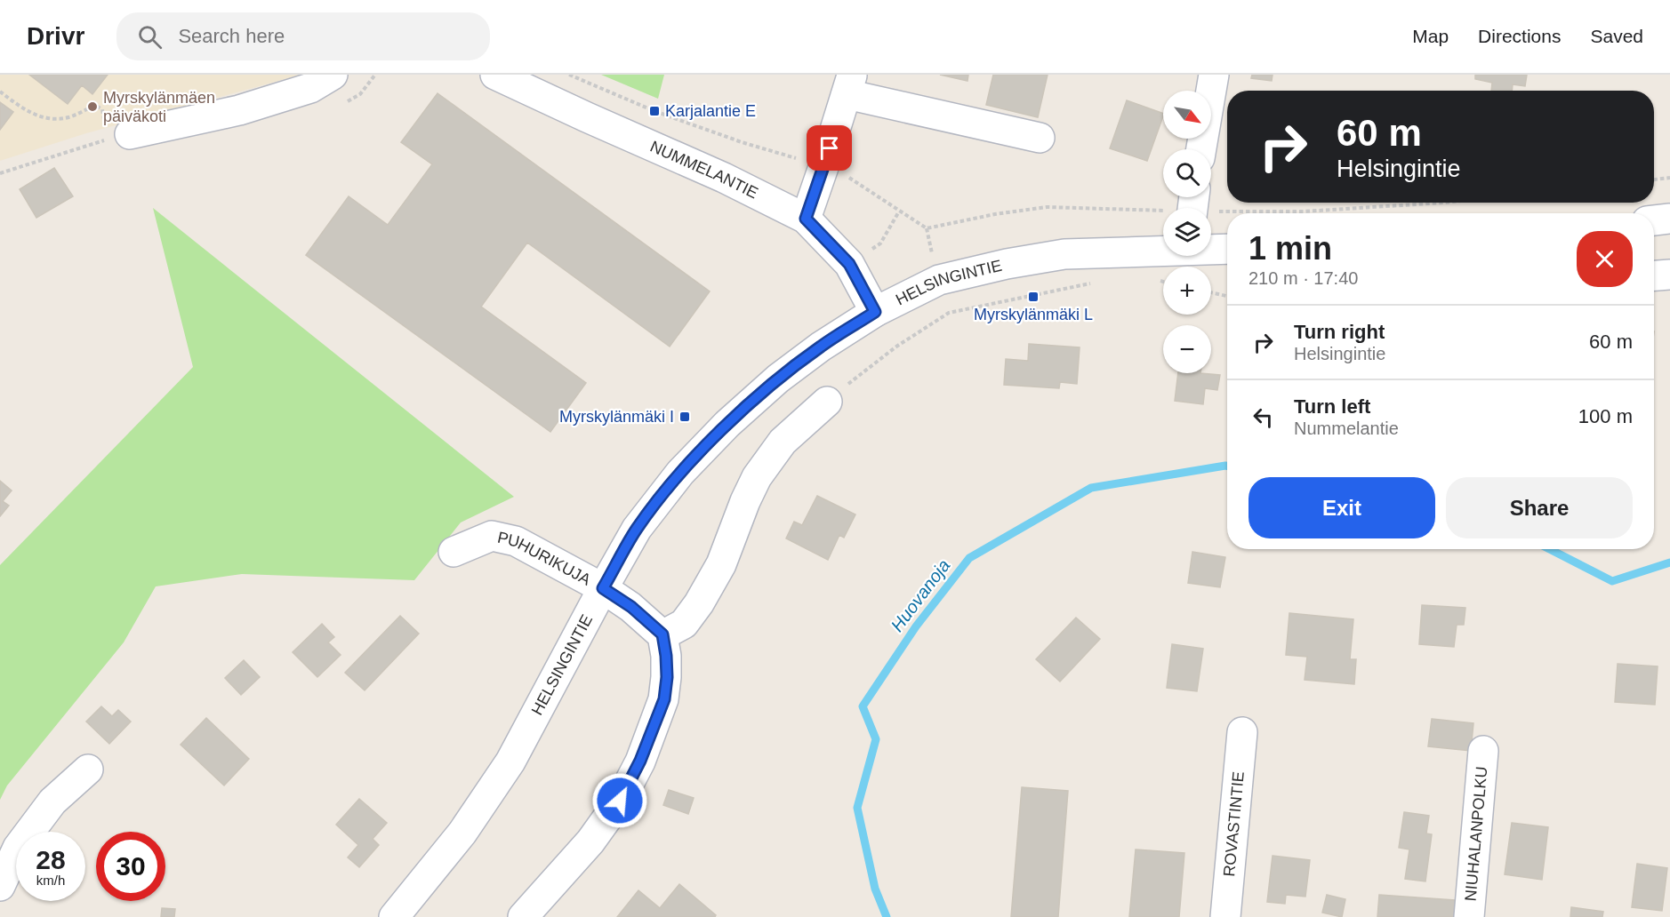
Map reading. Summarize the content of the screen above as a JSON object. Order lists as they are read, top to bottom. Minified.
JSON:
{"streets":{"street":["NUMMELANTIE","HELSINGINTIE","PUHURIKUJA","ROVASTINTIE","NIUHALANPOLKU"]},"crossings":[["NUMMELANTIE","HELSINGINTIE"],["HELSINGINTIE","PUHURIKUJA"]],"water":["Huovanoja"],"places":{"other":["Myrskylänmäen päiväkoti"],"transit":["Karjalantie E","Myrskylänmäki L","Myrskylänmäki I"]},"north":"bottom right","page":{"header":"Drivr","search":"Search here","nav":["Map","Directions","Saved"],"map_buttons":["+","−"],"turn":["60 m","Helsingintie"],"heading":["1 min","210 m · 17:40"],"list":[{"name":"Turn right","note":"Helsingintie","value":"60 m"},{"name":"Turn left","note":"Nummelantie","value":"100 m"}],"buttons":["Exit","Share"],"speed":"28 km/h","limit":"30"}}
